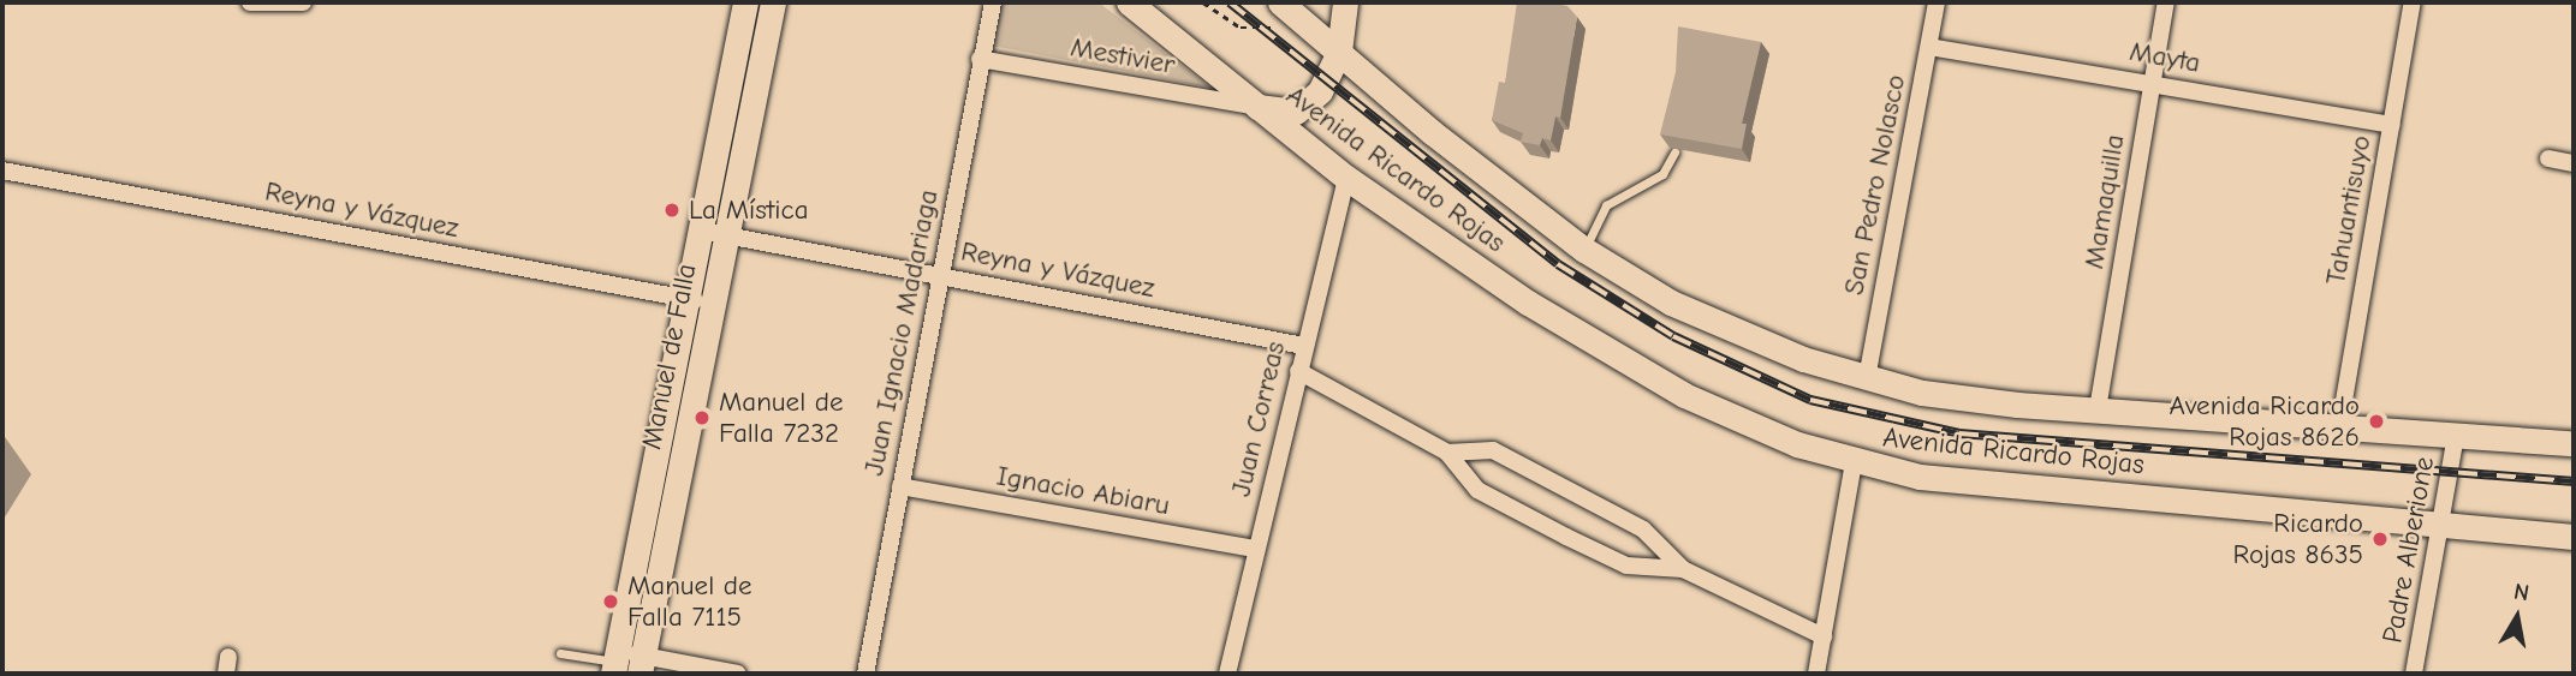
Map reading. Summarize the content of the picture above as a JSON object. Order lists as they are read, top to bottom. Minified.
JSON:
{"streets":{"main road":["Avenida Ricardo Rojas","Manuel de Falla"],"street":["Mestivier","Mayta","San Pedro Nolasco","Mamaquilla","Reyna y Vázquez","Tahuantisuyo","Juan Ignacio Madariaga","Juan Correas","Ignacio Abiaru","Padre Alberione"]},"crossings":[["Mestivier","Avenida Ricardo Rojas"],["Mestivier","Juan Ignacio Madariaga"],["Mayta","San Pedro Nolasco"],["Mayta","Mamaquilla"],["Mayta","Tahuantisuyo"],["Avenida Ricardo Rojas","San Pedro Nolasco"],["Avenida Ricardo Rojas","Mamaquilla"],["Avenida Ricardo Rojas","Tahuantisuyo"],["Avenida Ricardo Rojas","Juan Correas"],["Avenida Ricardo Rojas","Padre Alberione"],["Reyna y Vázquez","Juan Ignacio Madariaga"],["Reyna y Vázquez","Manuel de Falla"],["Reyna y Vázquez","Juan Correas"],["Juan Ignacio Madariaga","Ignacio Abiaru"],["Juan Correas","Ignacio Abiaru"]],"places":["La Mística","Manuel de Falla 7232","Avenida Ricardo Rojas 8626","Ricardo Rojas 8635","Manuel de Falla 7115"],"north":"top"}
